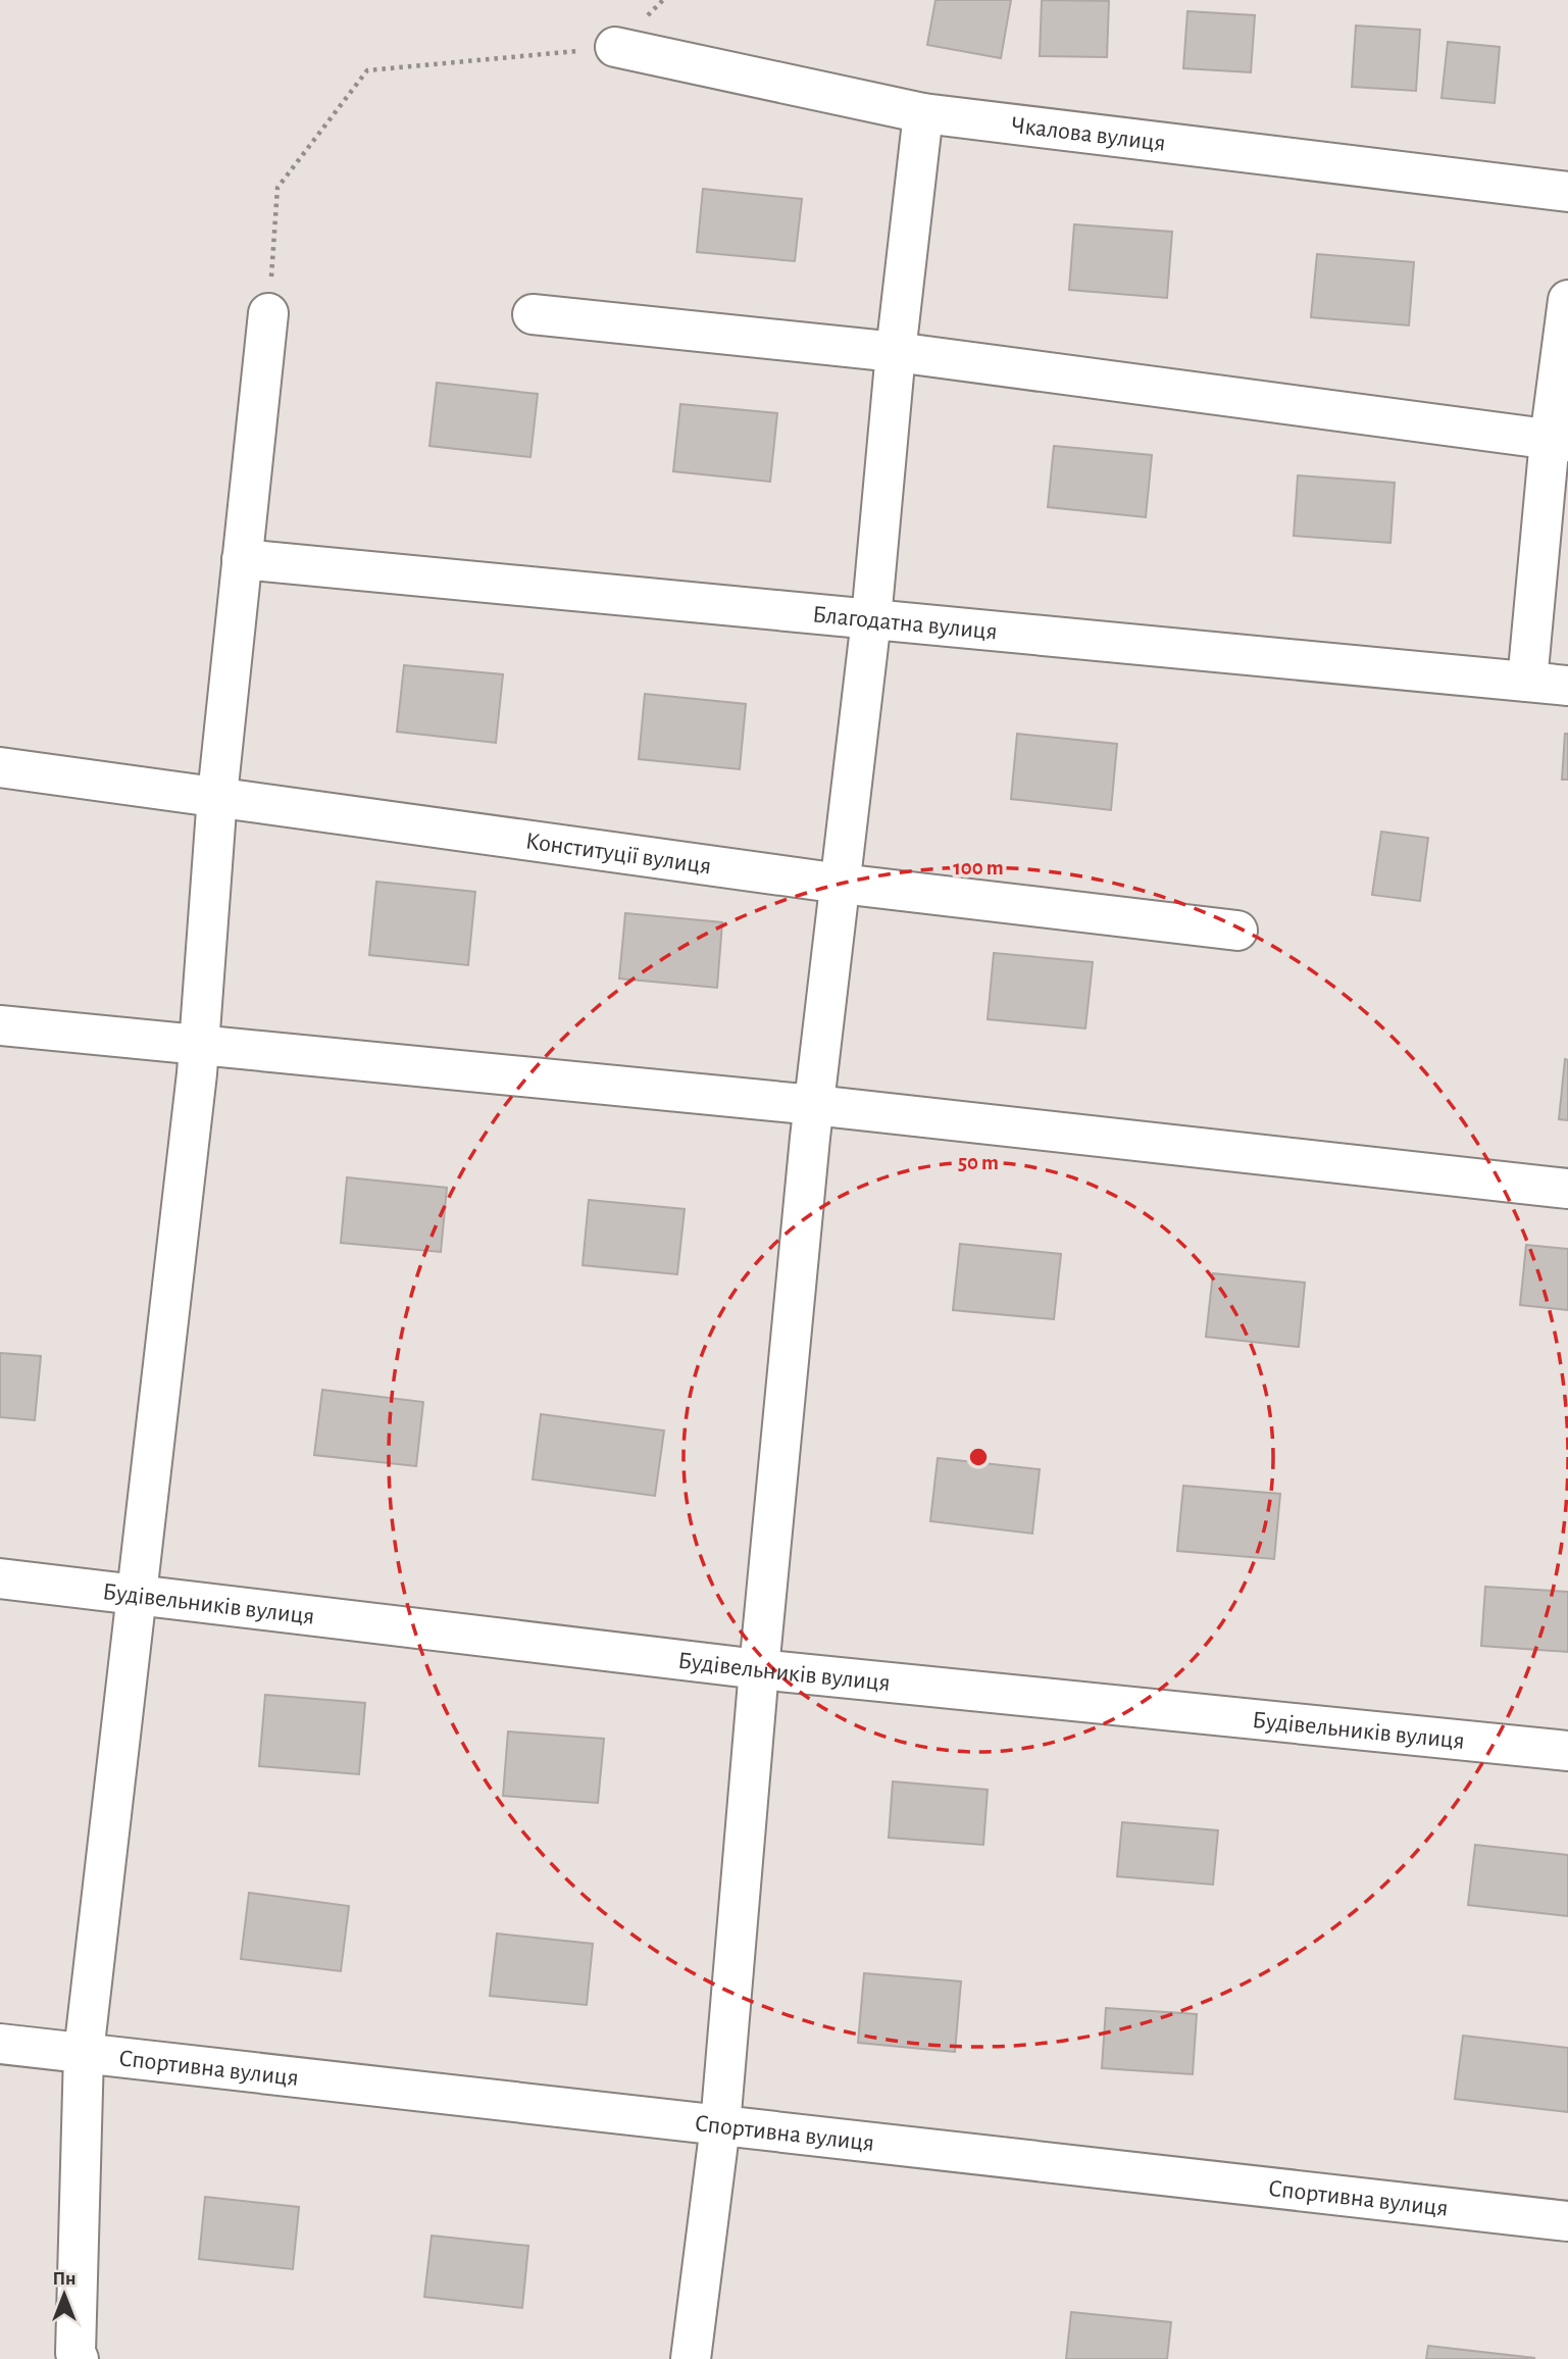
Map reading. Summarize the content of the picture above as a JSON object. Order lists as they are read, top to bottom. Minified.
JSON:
{"streets":{"street":["Чкалова вулиця","Благодатна вулиця","Конституції вулиця","Будівельників вулиця","Спортивна вулиця"]},"north":"top","rings":["100 m","50 m"]}
